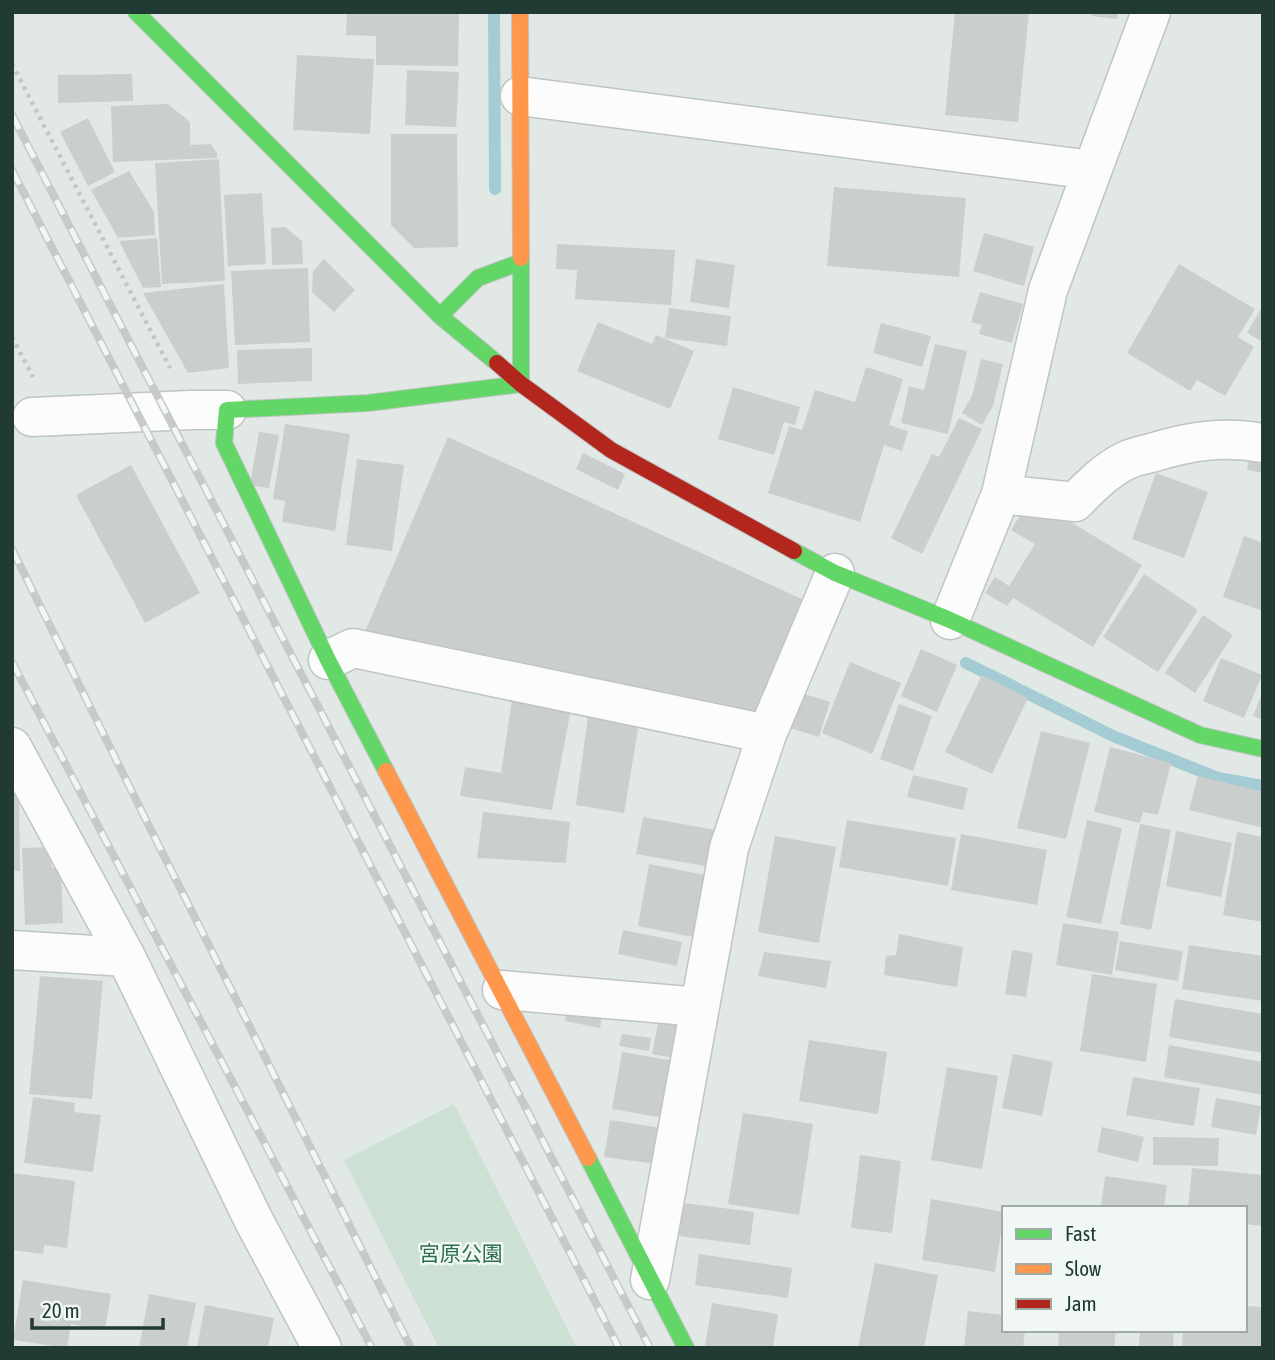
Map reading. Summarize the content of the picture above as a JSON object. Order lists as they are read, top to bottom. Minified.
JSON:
{"parks":["宮原公園"],"legend":["Fast","Slow","Jam"],"scale_bar":"20 m"}
